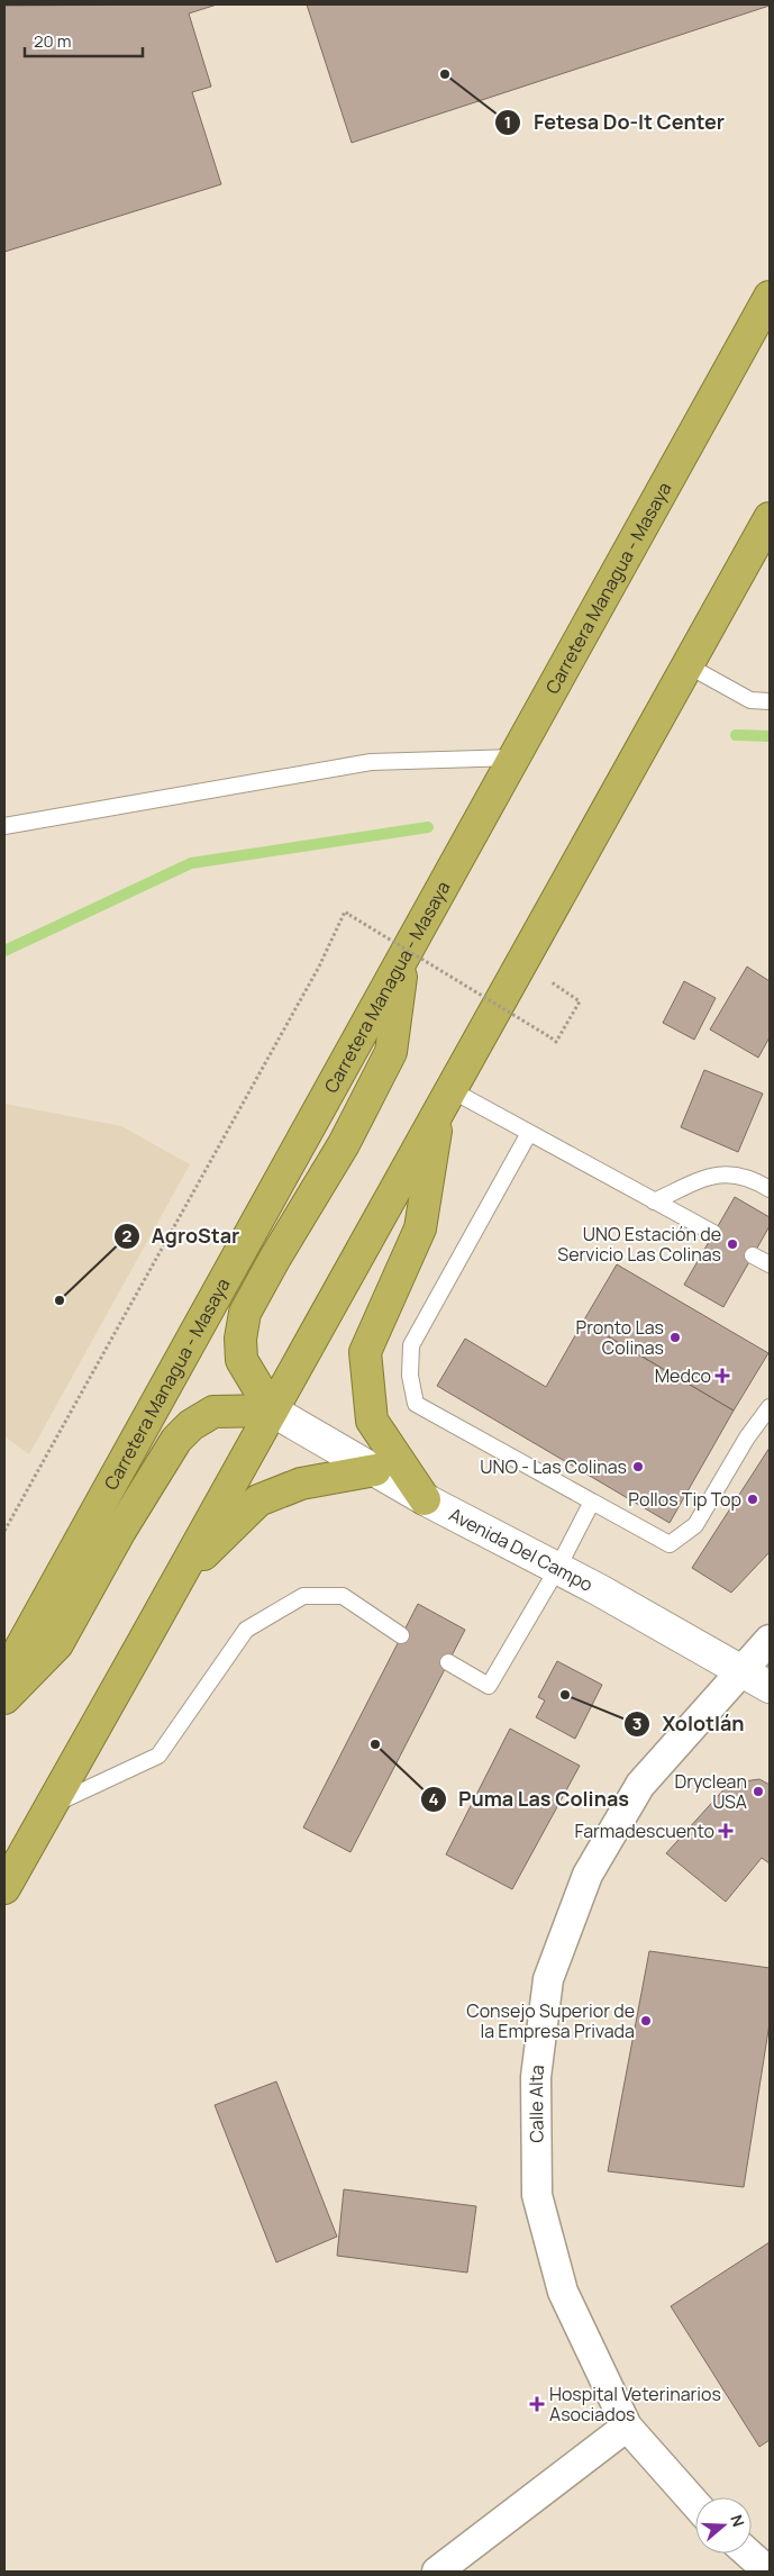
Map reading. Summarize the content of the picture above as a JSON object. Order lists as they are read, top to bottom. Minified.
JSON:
{"streets":{"highway":["Carretera Managua - Masaya"],"street":["Avenida Del Campo","Calle Alta"]},"crossings":[["Avenida Del Campo","Calle Alta"]],"places":{"other":["Fetesa Do-It Center","UNO Estación de Servicio Las Colinas","AgroStar","Pronto Las Colinas","UNO - Las Colinas","Pollos Tip Top","Xolotlán","Puma Las Colinas","Dryclean USA","Consejo Superior de la Empresa Privada"],"health":["Medco","Farmadescuento","Hospital Veterinarios Asociados"]},"scale_bar":"20 m","north":"right"}
